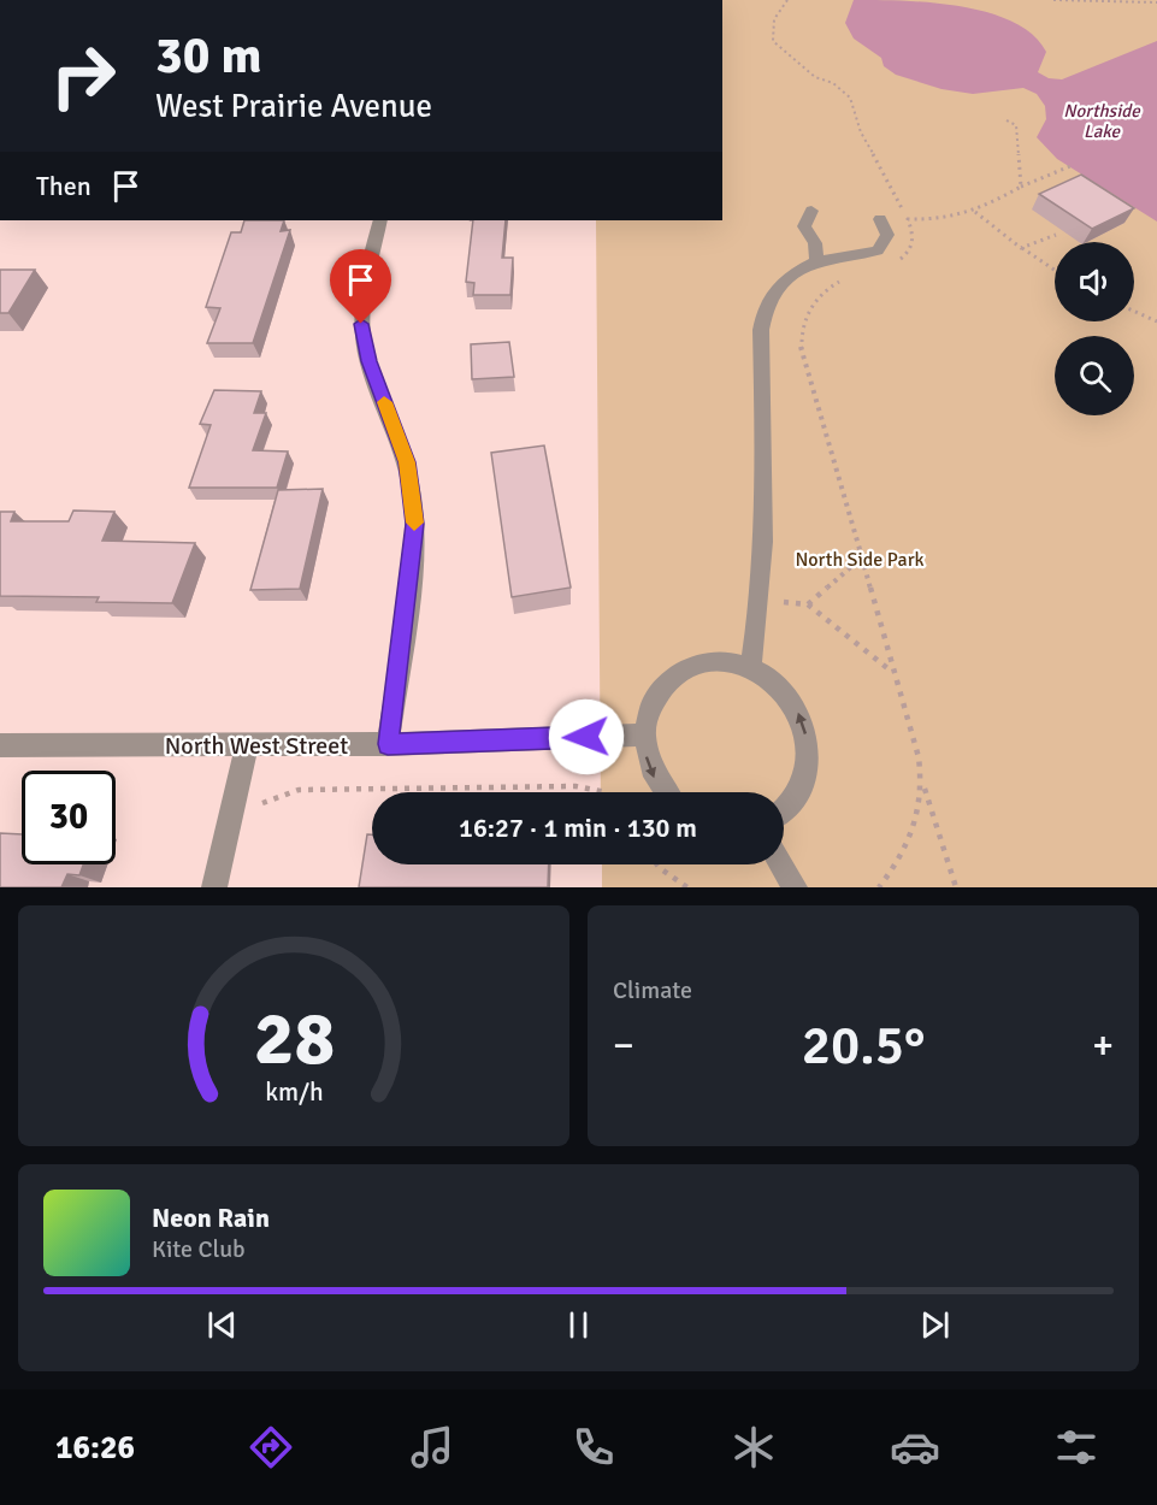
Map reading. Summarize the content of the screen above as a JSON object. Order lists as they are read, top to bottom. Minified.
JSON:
{"streets":{"street":["North West Street"]},"water":["Northside Lake"],"parks":["North Side Park"],"page":{"turn":["30 m","West Prairie Avenue"],"then":"Then","limit":"30","trip":"16:27 · 1 min · 130 m","tile":"Climate","heat":["−","20.5°","+"],"song":["Neon Rain","Kite Club"],"tabs":"16:26","gauge":["28","km/h"]}}
